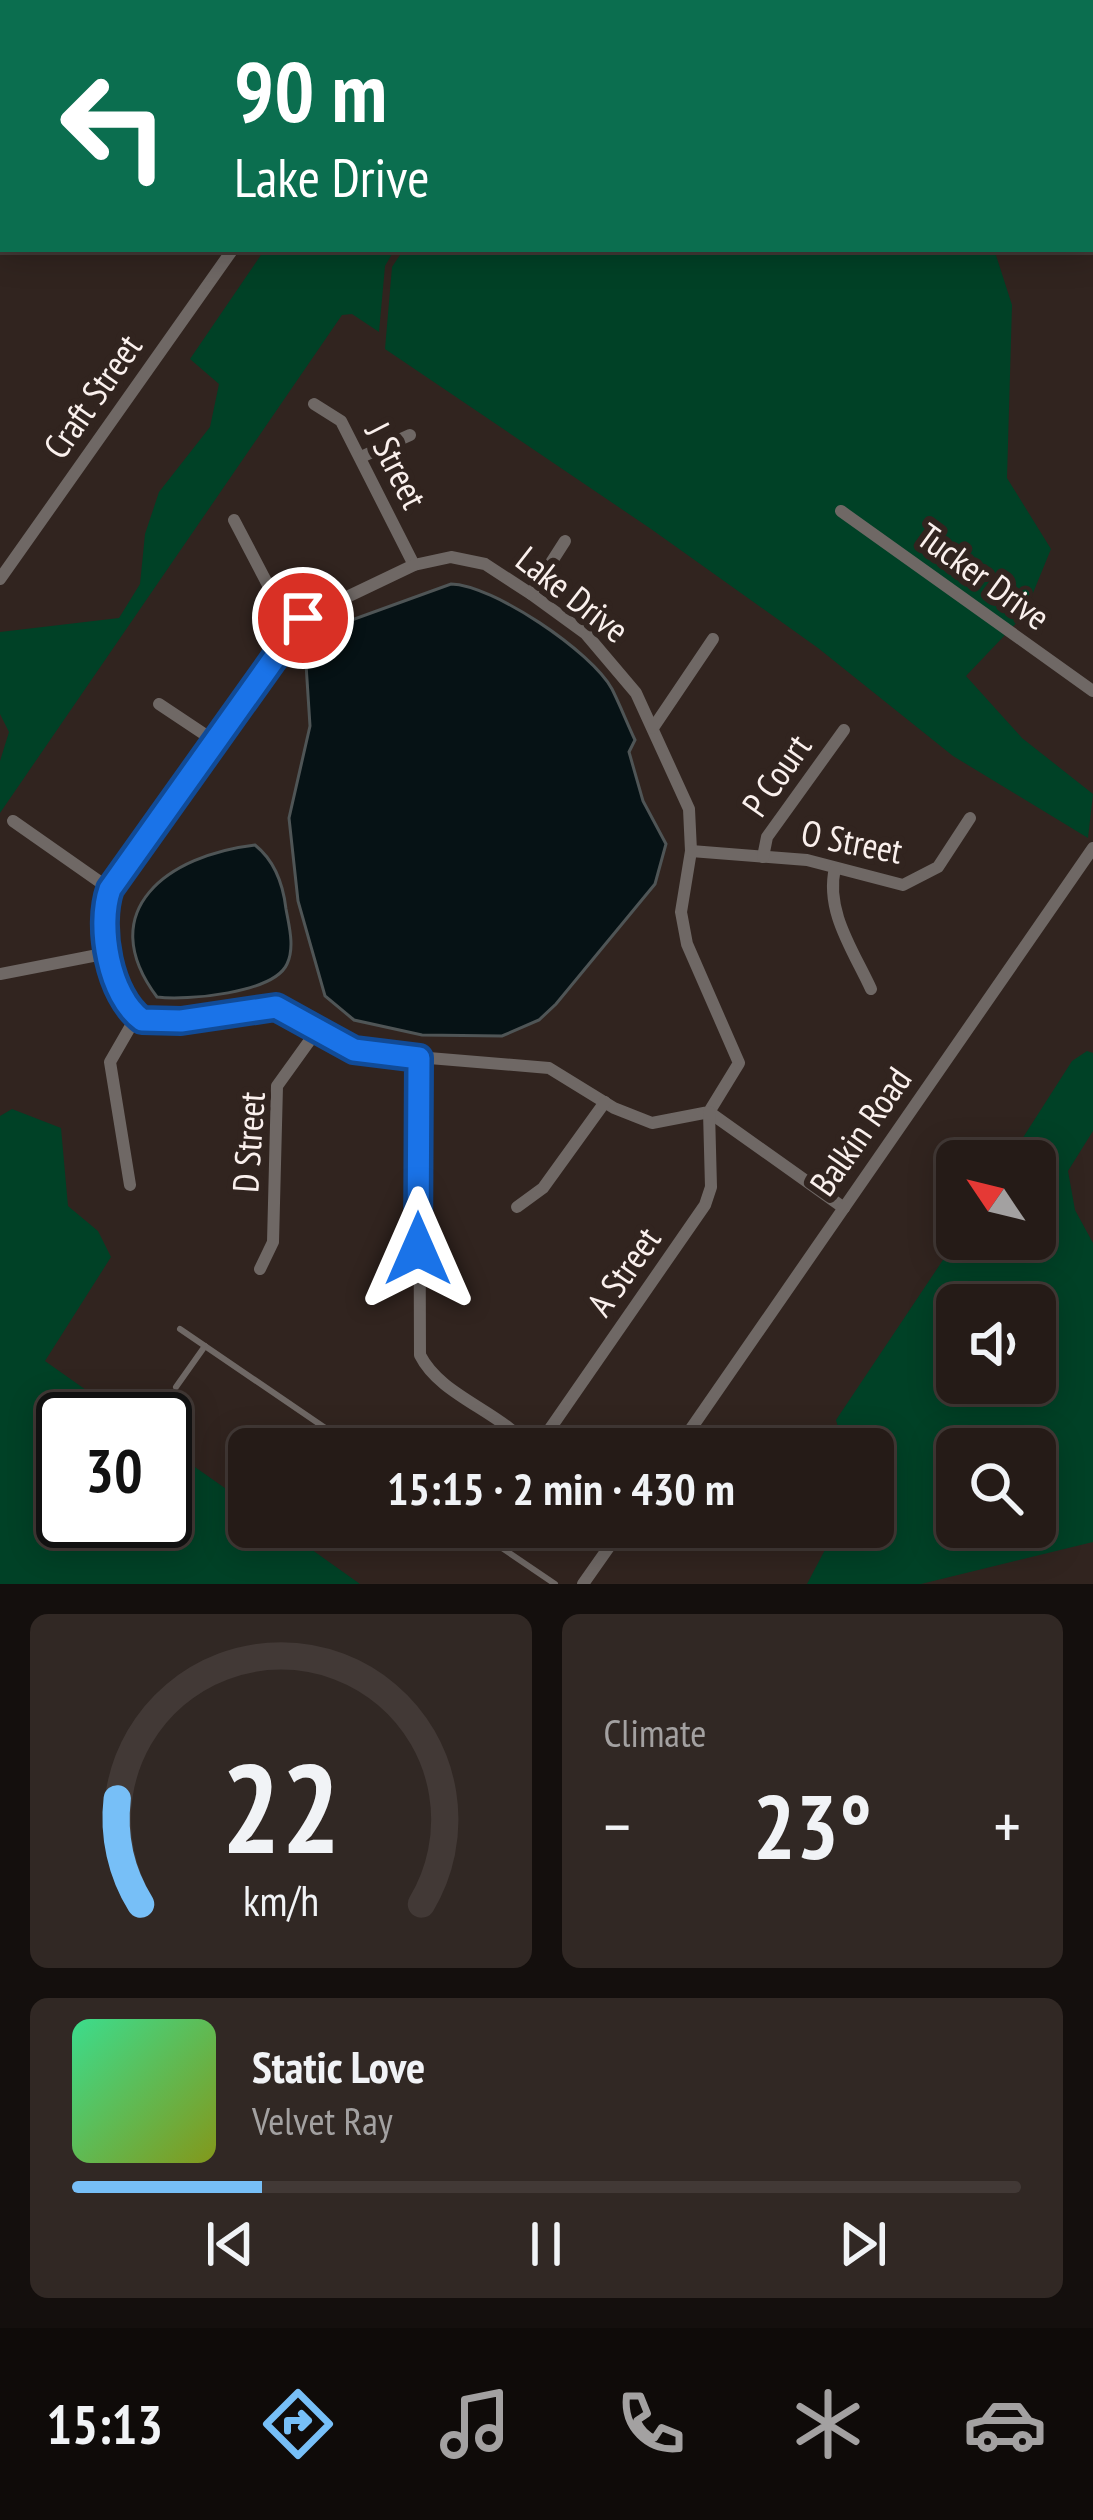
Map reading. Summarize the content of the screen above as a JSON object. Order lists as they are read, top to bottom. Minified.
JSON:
{"streets":{"street":["Craft Street","J Street","Tucker Drive","Lake Drive","P Court","O Street","Balkin Road","D Street","A Street"]},"crossings":[["J Street","Lake Drive"],["Lake Drive","O Street"],["Lake Drive","A Street"],["P Court","O Street"]],"north":"top left","page":{"turn":["90 m","Lake Drive"],"limit":"30","trip":"15:15 · 2 min · 430 m","tile":"Climate","heat":["−","23°","+"],"song":["Static Love","Velvet Ray"],"tabs":"15:13","gauge":["22","km/h"]}}
